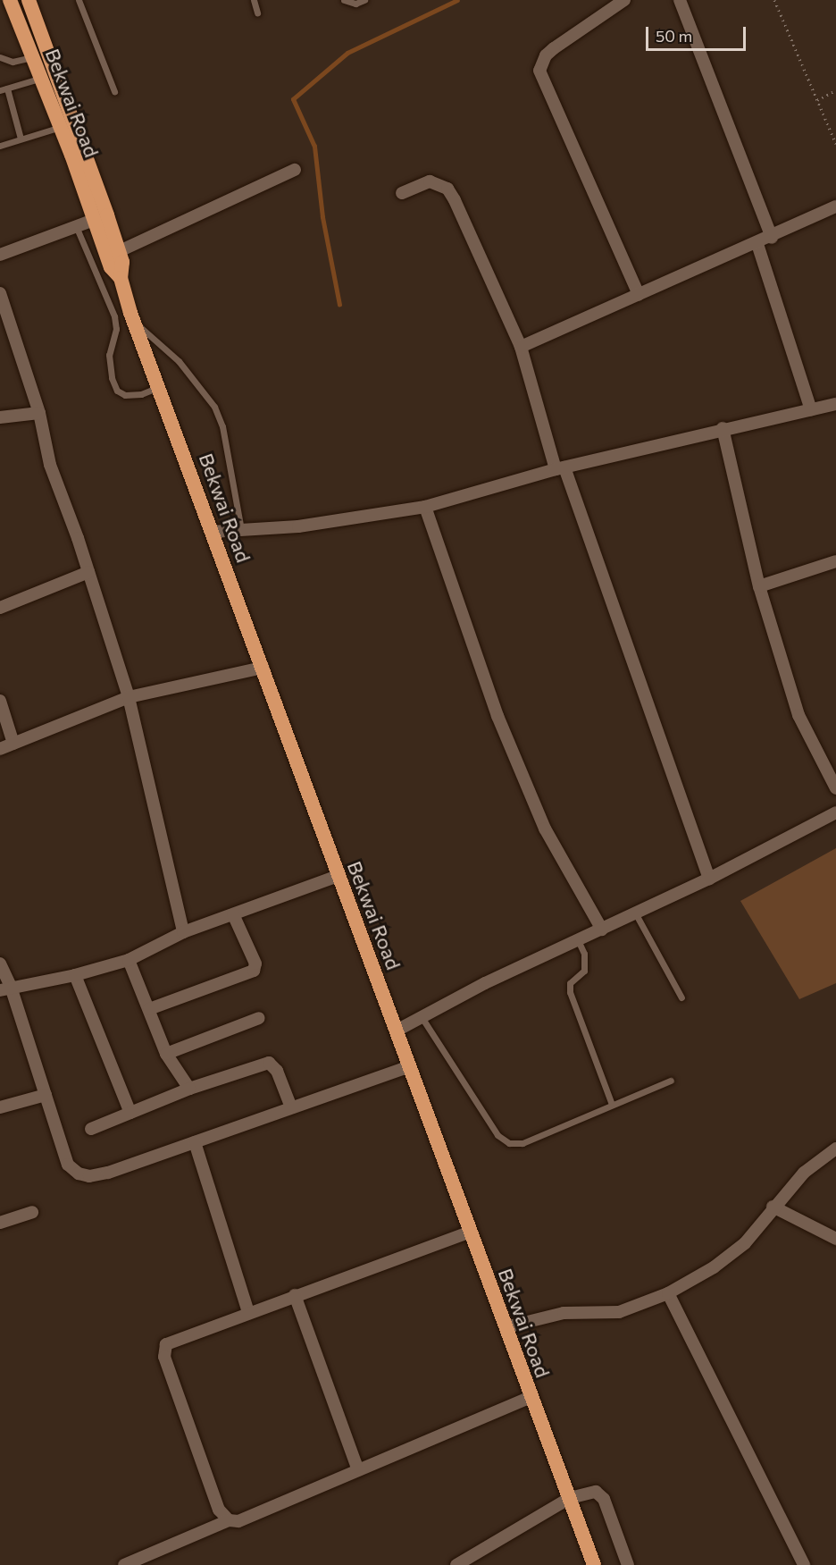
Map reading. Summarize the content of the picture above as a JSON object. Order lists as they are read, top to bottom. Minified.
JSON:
{"streets":{"highway":["Bekwai Road"]},"scale_bar":"50 m"}
